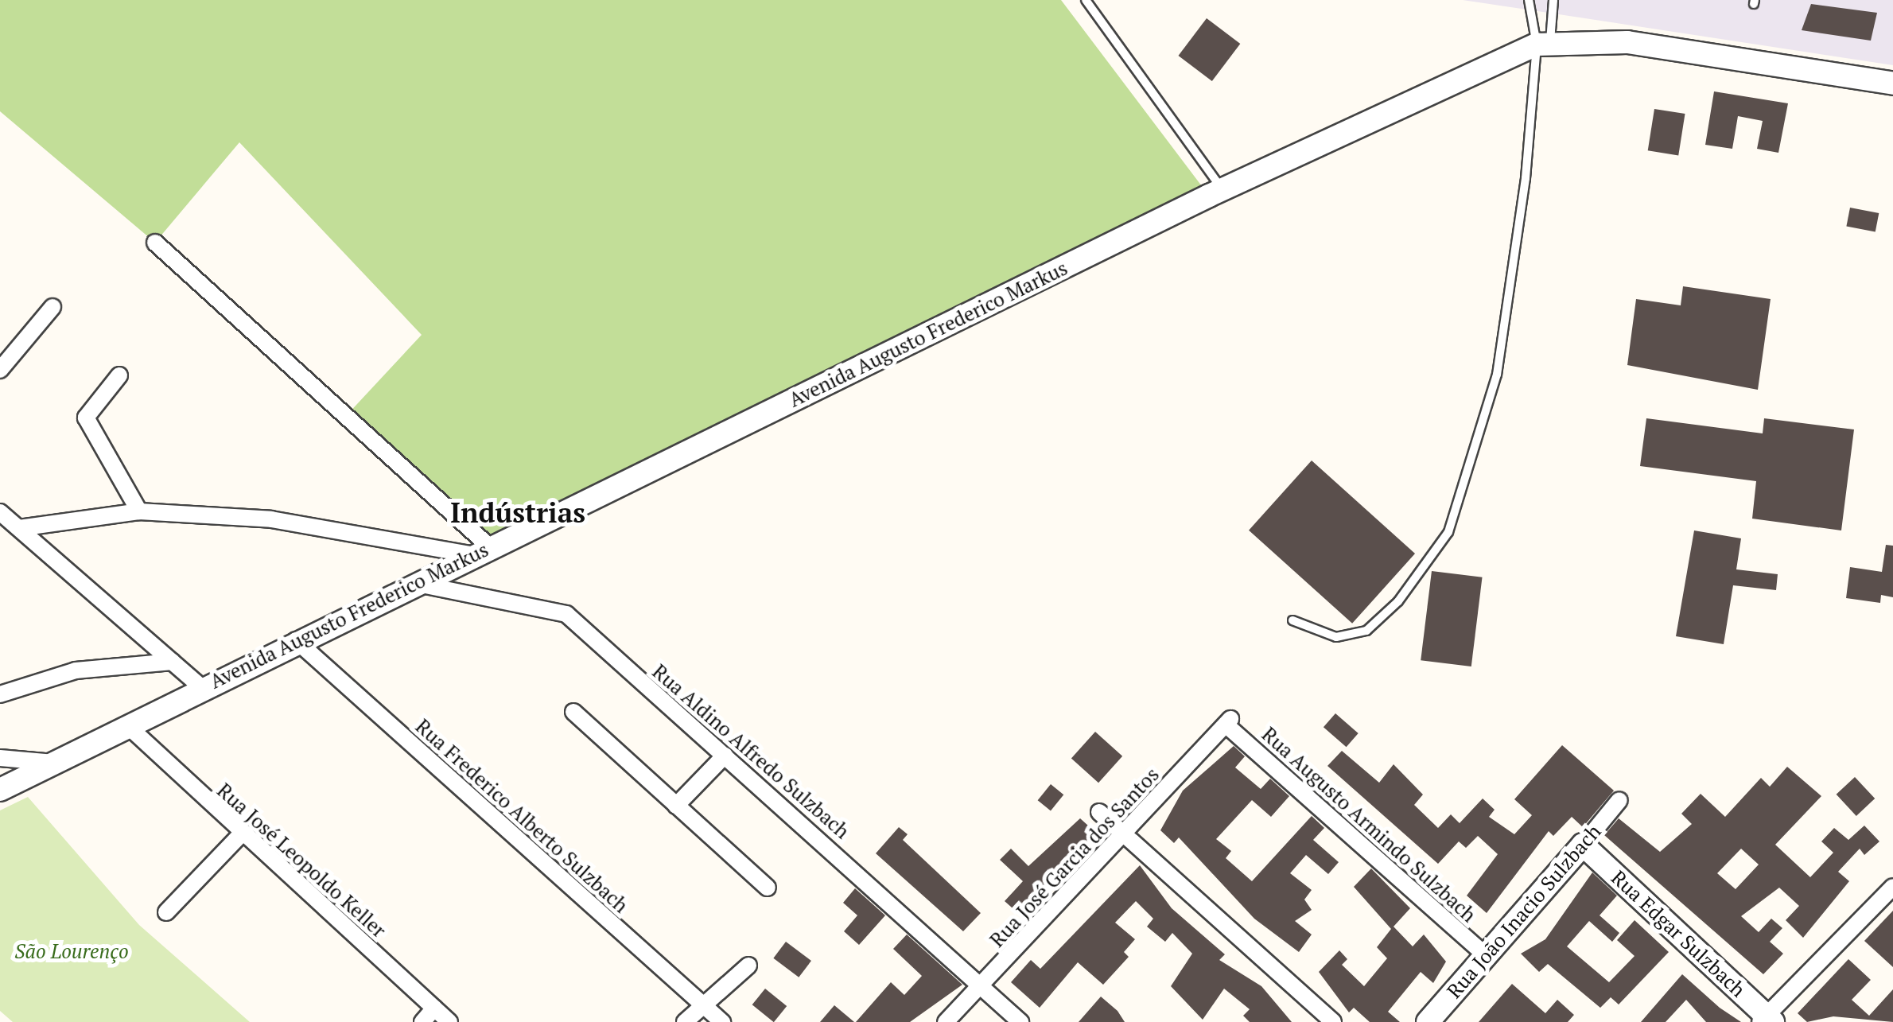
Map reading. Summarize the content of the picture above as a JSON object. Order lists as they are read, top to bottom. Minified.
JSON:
{"streets":{"street":["Avenida Augusto Frederico Markus","Rua Aldino Alfredo Sulzbach","Rua Frederico Alberto Sulzbach","Rua Augusto Armindo Sulzbach","Rua José Garcia dos Santos","Rua José Leopoldo Keller","Rua João Inacio Sulzbach","Rua Edgar Sulzbach"]},"crossings":[["Avenida Augusto Frederico Markus","Rua Aldino Alfredo Sulzbach"],["Avenida Augusto Frederico Markus","Rua Frederico Alberto Sulzbach"],["Avenida Augusto Frederico Markus","Rua José Leopoldo Keller"],["Rua Aldino Alfredo Sulzbach","Rua José Garcia dos Santos"],["Rua Augusto Armindo Sulzbach","Rua José Garcia dos Santos"],["Rua Augusto Armindo Sulzbach","Rua João Inacio Sulzbach"],["Rua João Inacio Sulzbach","Rua Edgar Sulzbach"]],"districts":["Indústrias"],"parks":["São Lourenço"]}
